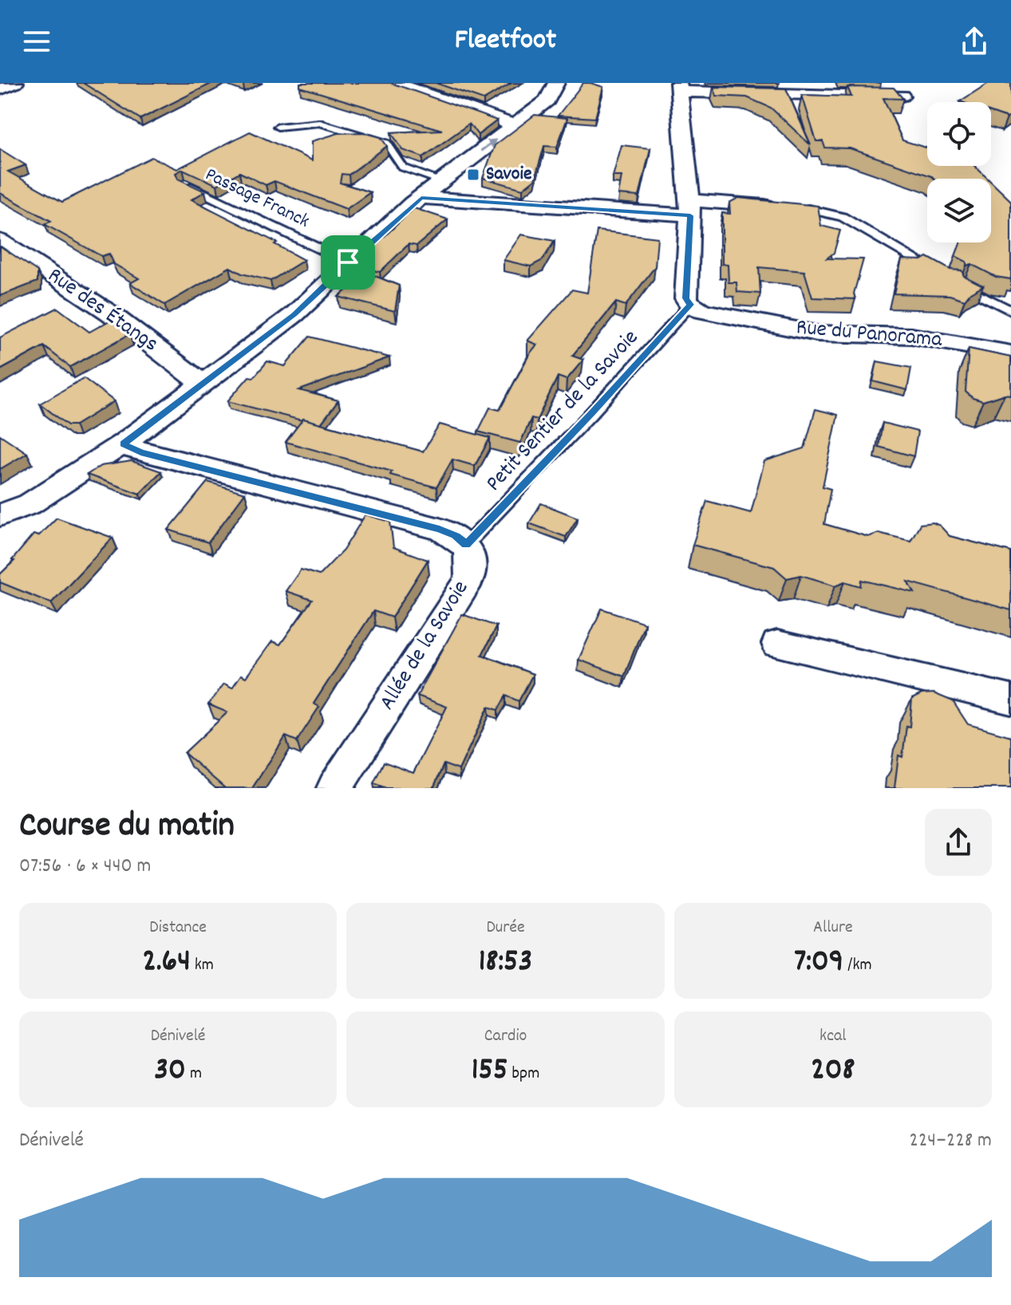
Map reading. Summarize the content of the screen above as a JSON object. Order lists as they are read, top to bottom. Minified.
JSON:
{"streets":{"street":["Rue des Étangs","Rue du Panorama","Allée de la Savoie"],"lane":["Passage Franck","Petit Sentier de la Savoie"]},"crossings":[["Rue du Panorama","Petit Sentier de la Savoie"],["Petit Sentier de la Savoie","Allée de la Savoie"]],"places":{"transit":["Savoie"]},"page":{"header":"Fleetfoot","heading":["Course du matin","07:56 · 6 × 440 m"],"stats":[["Distance","2.64 km"],["Durée","18:53"],["Allure","7:09 /km"],["Dénivelé","30 m"],["Cardio","155 bpm"],["kcal","208"]],"chart":["Dénivelé","224–228 m"]}}
